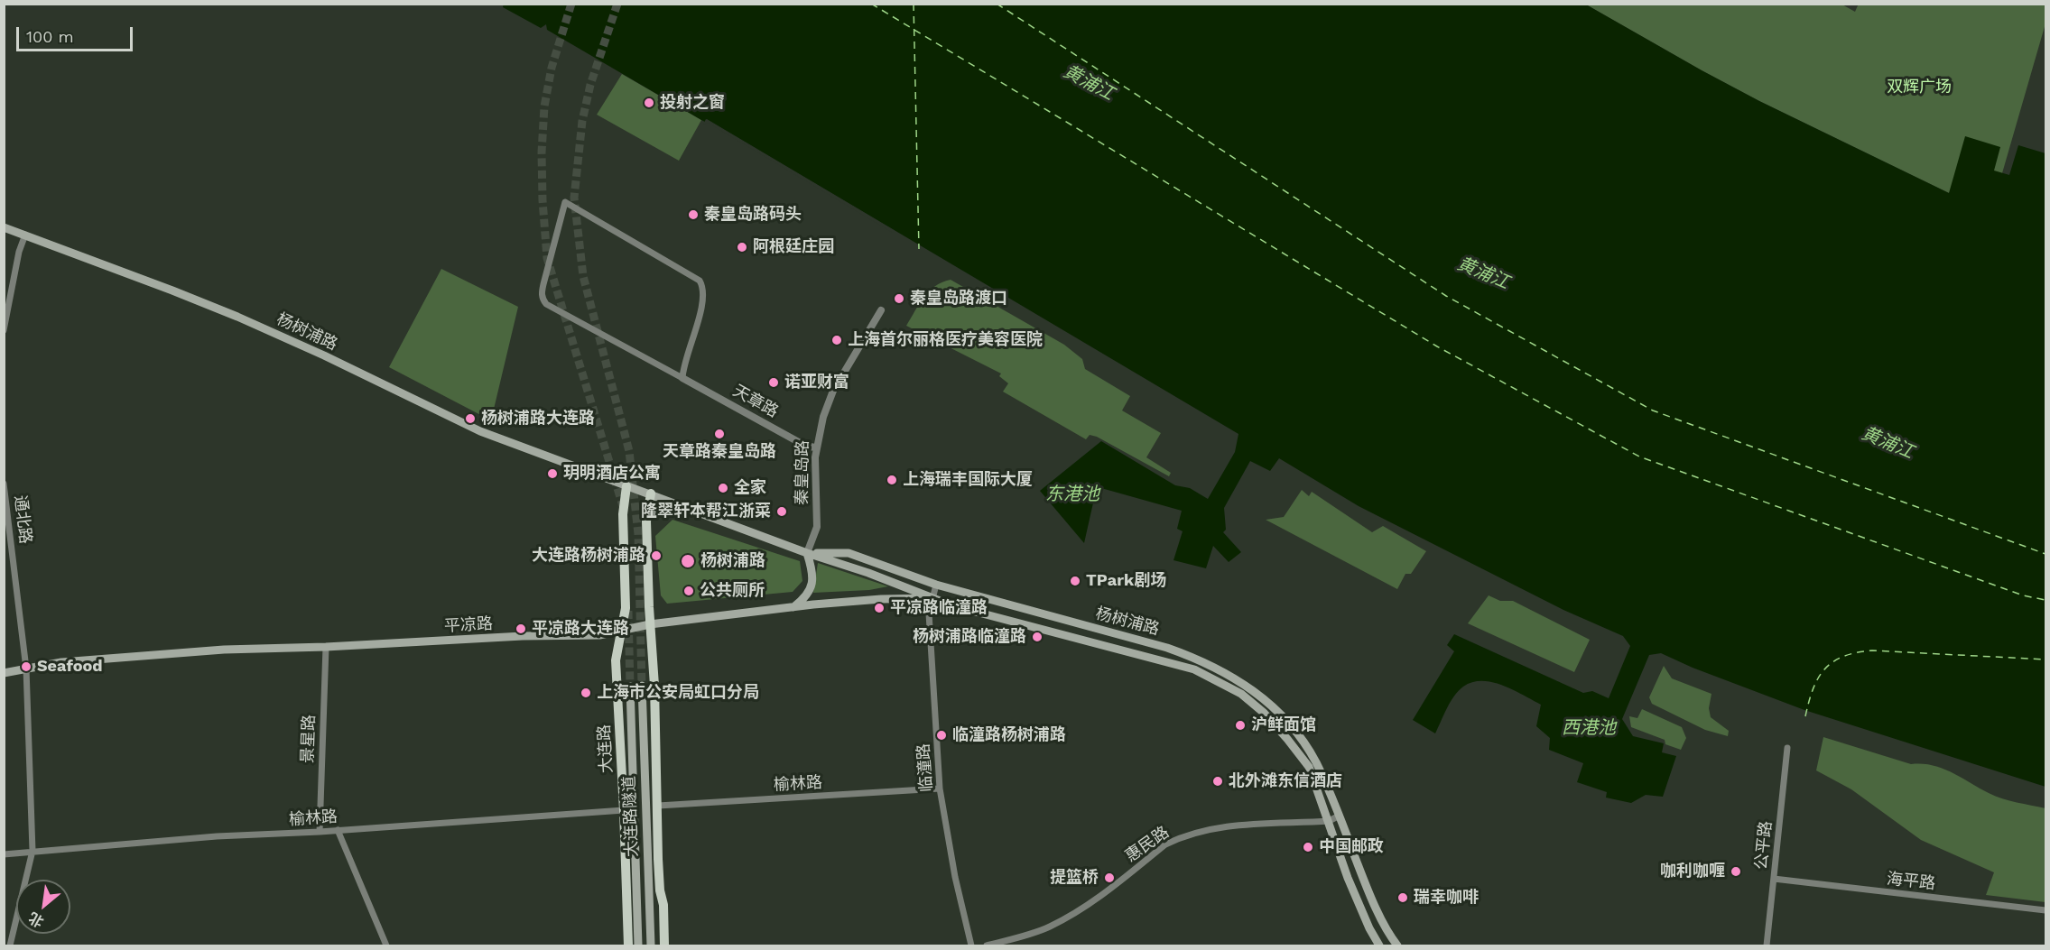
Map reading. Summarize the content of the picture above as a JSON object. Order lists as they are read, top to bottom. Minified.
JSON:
{"streets":{"main road":["杨树浦路","平凉路","大连路","大连路隧道"],"street":["天章路","秦皇岛路","通北路","景星路","临潼路","榆林路","惠民路","公平路","海平路"]},"crossings":[["杨树浦路","秦皇岛路"],["杨树浦路","平凉路"],["杨树浦路","大连路"],["杨树浦路","临潼路"],["杨树浦路","惠民路"],["天章路","秦皇岛路"],["通北路","平凉路"],["通北路","榆林路"],["平凉路","景星路"],["平凉路","大连路"],["平凉路","临潼路"],["景星路","榆林路"],["大连路","榆林路"],["临潼路","榆林路"],["公平路","海平路"]],"water":["黄浦江","东港池","西港池"],"parks":["双辉广场"],"places":["投射之窗","秦皇岛路码头","阿根廷庄园","秦皇岛路渡口","上海首尔丽格医疗美容医院","诺亚财富","杨树浦路大连路","天章路秦皇岛路","玥明酒店公寓","上海瑞丰国际大厦","全家","隆翠轩本帮江浙菜","大连路杨树浦路","杨树浦路","TPark剧场","公共厕所","平凉路临潼路","平凉路大连路","杨树浦路临潼路","Seafood","上海市公安局虹口分局","沪鲜面馆","临潼路杨树浦路","北外滩东信酒店","中国邮政","咖利咖喱","提篮桥","瑞幸咖啡"],"scale_bar":"100 m","north":"bottom left"}
